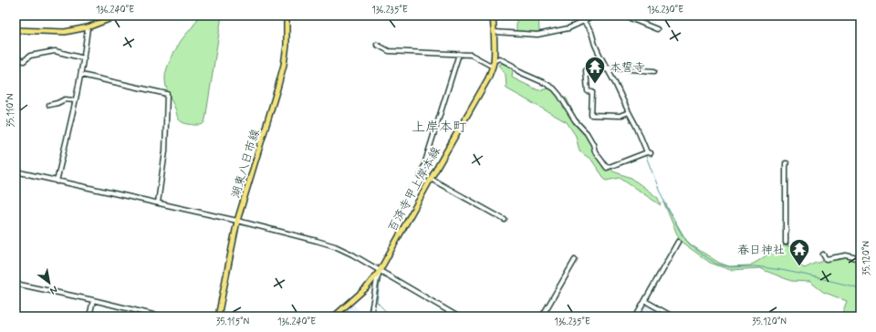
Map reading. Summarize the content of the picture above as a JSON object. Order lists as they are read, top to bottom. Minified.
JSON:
{"streets":{"main road":["湖東八日市線","百済寺甲上岸本線"]},"districts":["上岸本町"],"places":{"temple":["本誓寺","春日神社"]},"north":"bottom right","coordinates":["136.240°E","136.235°E","136.230°E","35.110°N","35.120°N","35.115°N"]}
